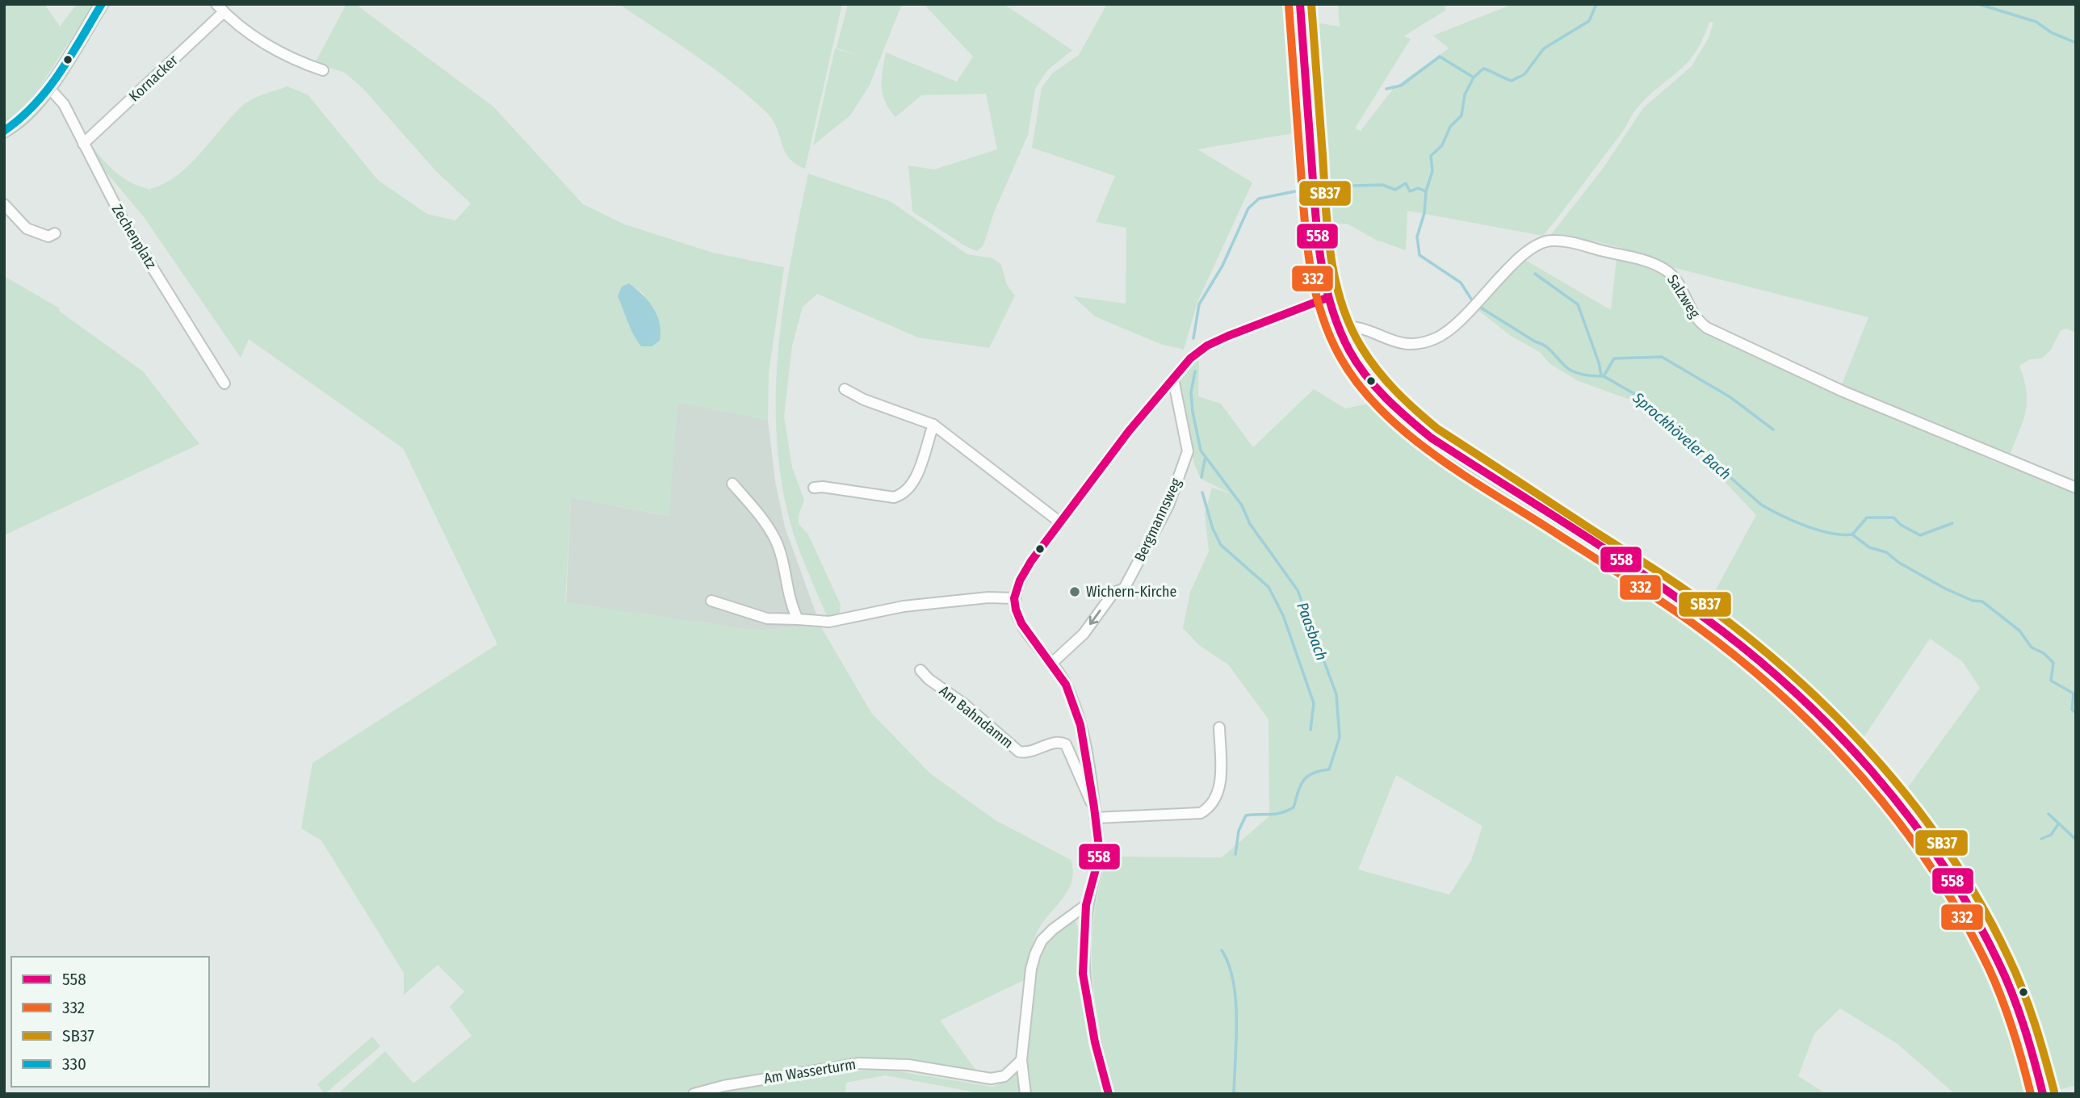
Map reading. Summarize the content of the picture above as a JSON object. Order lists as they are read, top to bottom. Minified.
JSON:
{"streets":{"street":["Kornacker","Zechenplatz","Salzweg","Bergmannsweg","Am Bahndamm","Am Wasserturm"]},"crossings":[["Kornacker","Zechenplatz"]],"water":["Sprockhöveler Bach","Paasbach"],"places":["Wichern-Kirche"],"lines":["transit line 558","transit line SB37","transit line 330","transit line 332"],"legend":["558","332","SB37","330"]}
